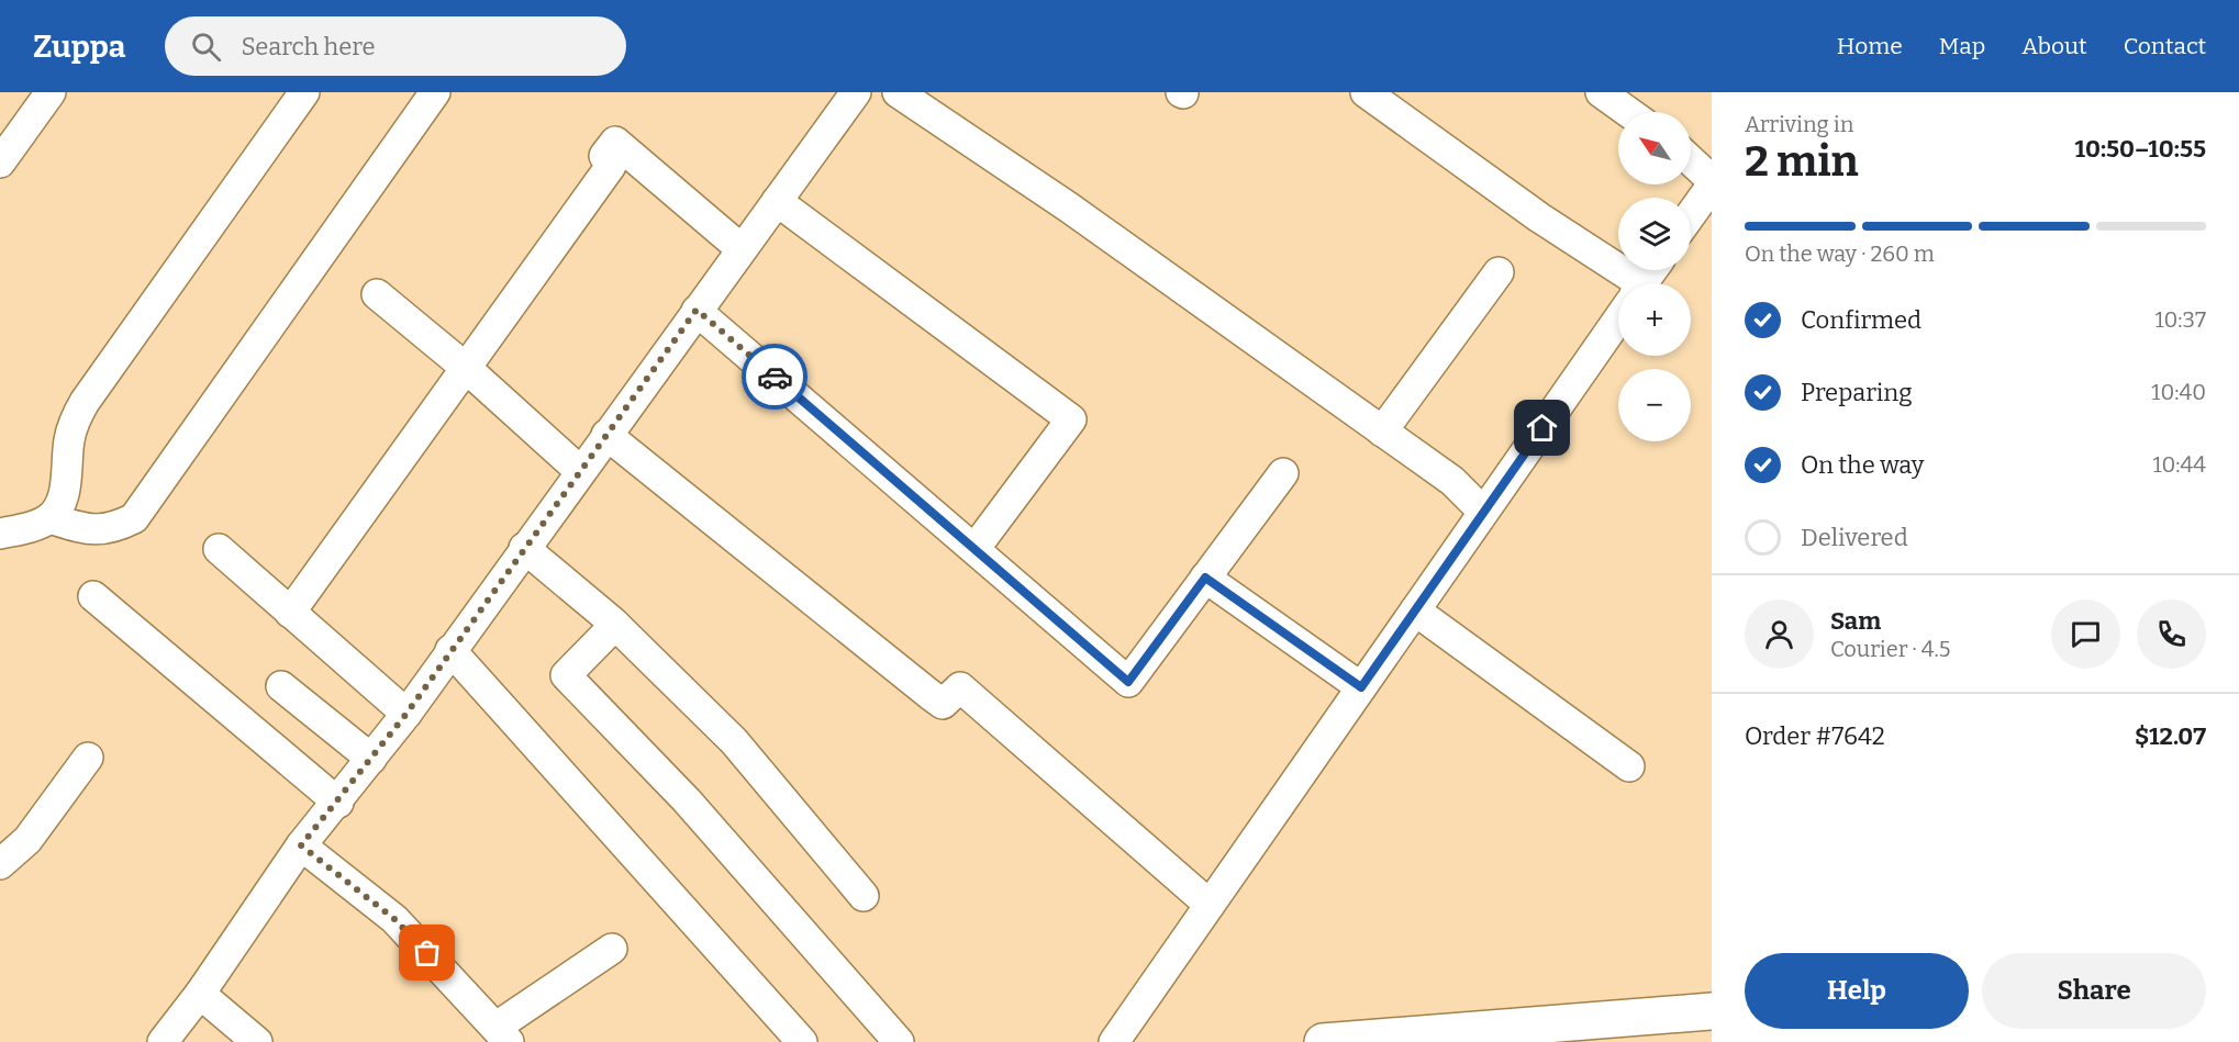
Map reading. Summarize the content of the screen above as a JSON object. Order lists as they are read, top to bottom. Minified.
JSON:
{"north":"top left","page":{"header":"Zuppa","search":"Search here","nav":["Home","Map","About","Contact"],"heading":["2 min","Arriving in","10:50–10:55"],"panel":["Sam","Courier · 4.5","Order #7642","$12.07"],"map_buttons":["+","−"],"bar":"On the way · 260 m","list":[["Confirmed","10:37"],["Preparing","10:40"],["On the way","10:44"],"Delivered"],"buttons":["Help","Share"]}}
